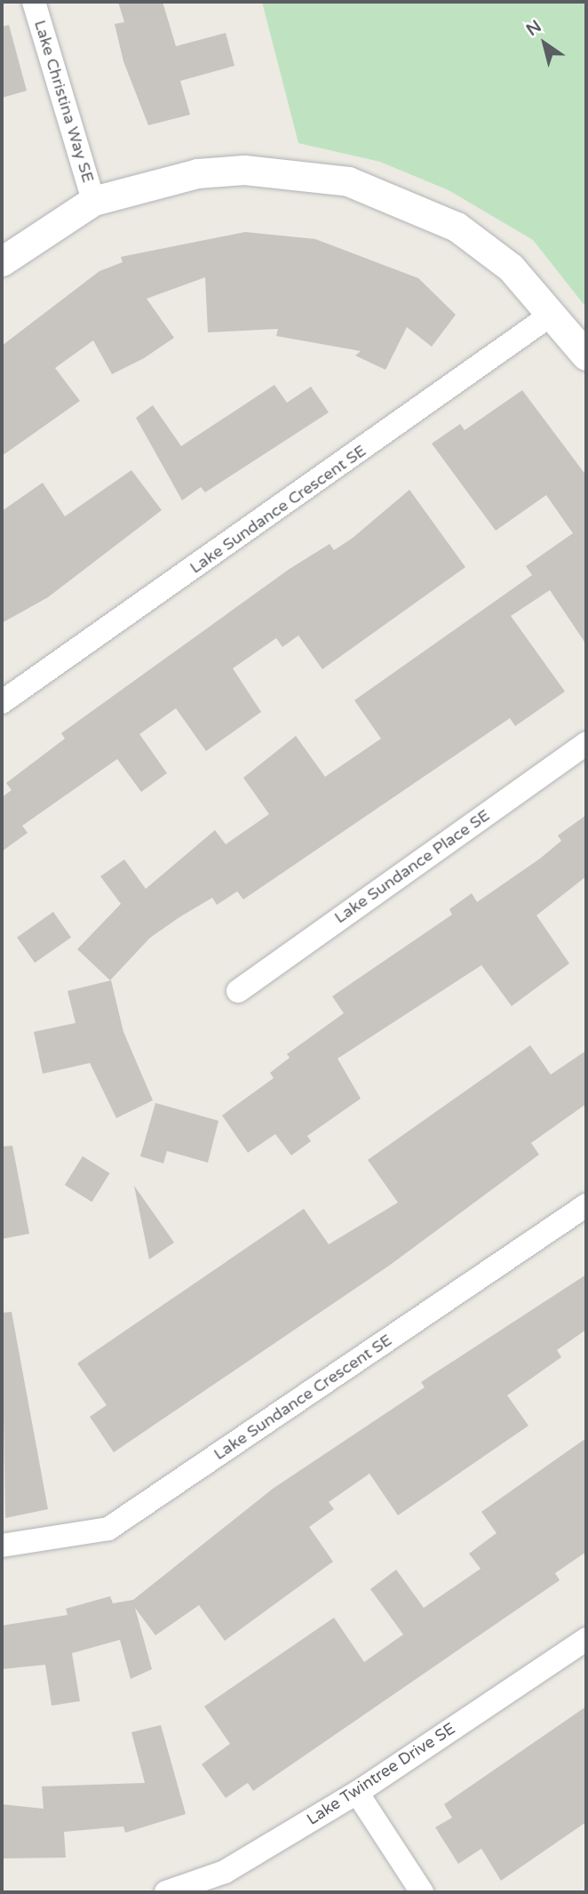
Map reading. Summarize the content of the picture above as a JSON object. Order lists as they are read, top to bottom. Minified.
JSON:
{"streets":{"street":["Lake Christina Way SE","Lake Sundance Crescent SE","Lake Sundance Place SE","Lake Twintree Drive SE"]},"north":"top left"}
